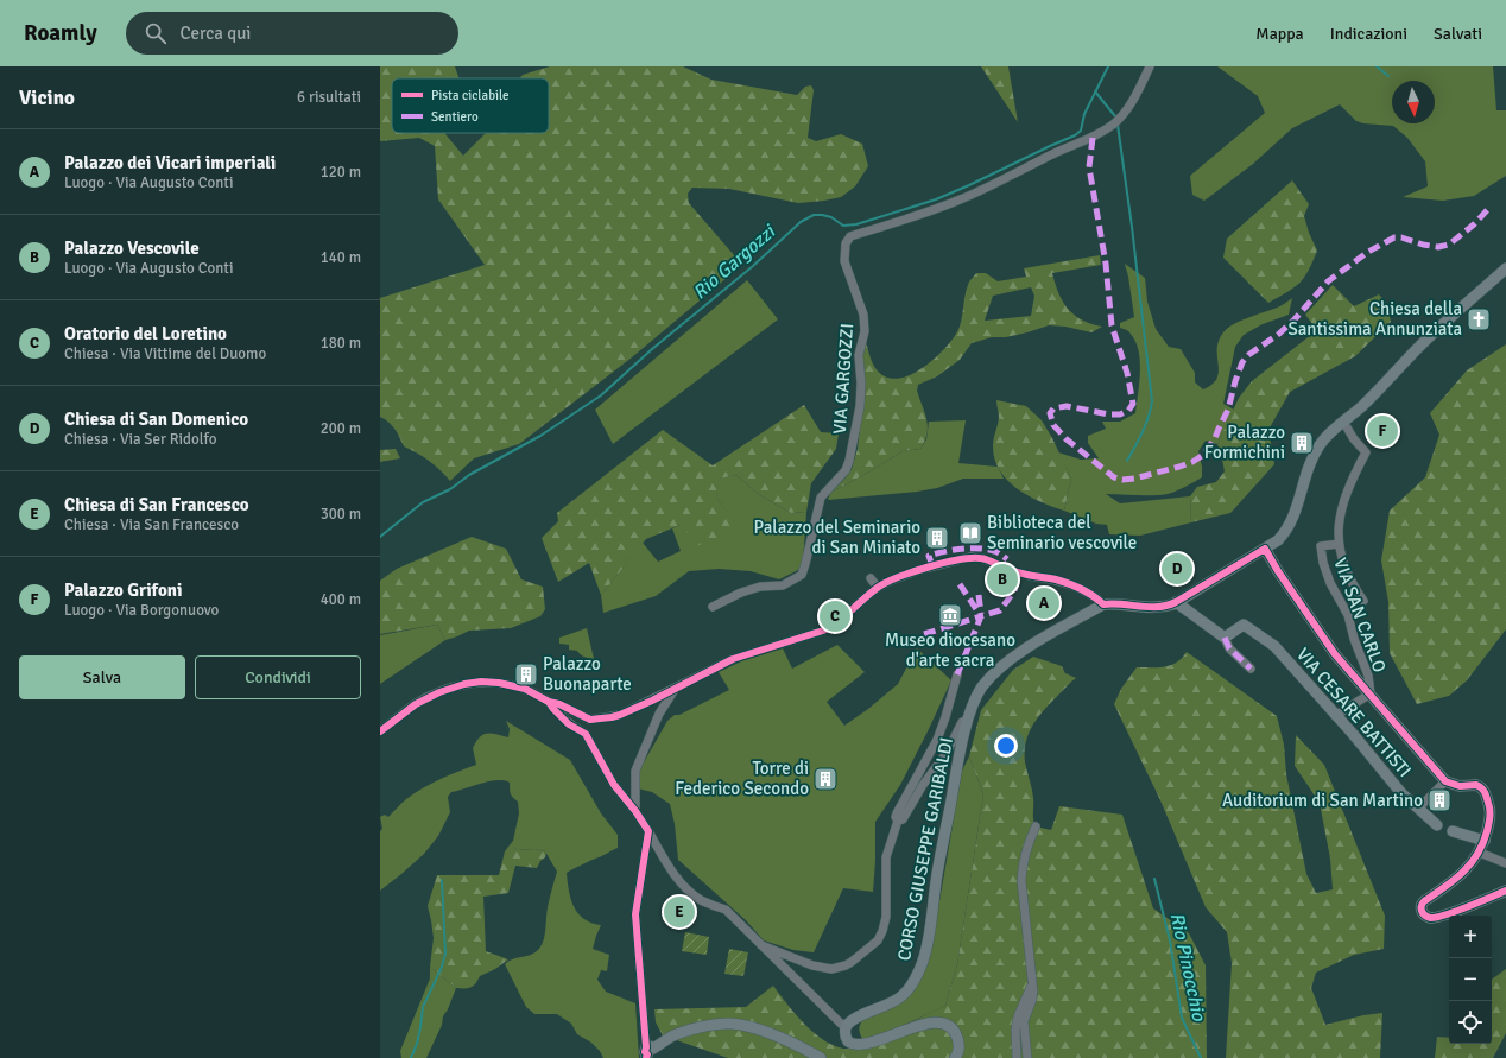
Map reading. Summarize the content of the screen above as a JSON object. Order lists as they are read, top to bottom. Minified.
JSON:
{"streets":{"main road":["VIA CESARE BATTISTI","CORSO GIUSEPPE GARIBALDI"],"street":["VIA GARGOZZI","VIA SAN CARLO"]},"water":["Rio Gargozzi","Rio Pinocchio"],"places":{"church":["Chiesa della Santissima Annunziata"],"building":["Palazzo Formichini","Palazzo del Seminario di San Miniato","Palazzo Buonaparte","Torre di Federico Secondo","Auditorium di San Martino"],"library":["Biblioteca del Seminario vescovile"],"museum":["Museo diocesano d'arte sacra"]},"legend":["Pista ciclabile","Sentiero"],"north":"bottom","page":{"header":"Roamly","search":"Cerca qui","nav":["Mappa","Indicazioni","Salvati"],"heading":["Vicino","6 risultati"],"list":[{"mark":"A","name":"Palazzo dei Vicari imperiali","note":"Luogo · Via Augusto Conti","value":"120 m"},{"mark":"B","name":"Palazzo Vescovile","note":"Luogo · Via Augusto Conti","value":"140 m"},{"mark":"C","name":"Oratorio del Loretino","note":"Chiesa · Via Vittime del Duomo","value":"180 m"},{"mark":"D","name":"Chiesa di San Domenico","note":"Chiesa · Via Ser Ridolfo","value":"200 m"},{"mark":"E","name":"Chiesa di San Francesco","note":"Chiesa · Via San Francesco","value":"300 m"},{"mark":"F","name":"Palazzo Grifoni","note":"Luogo · Via Borgonuovo","value":"400 m"}],"pins":["F","D","B","A","C","E"],"buttons":["Salva","Condividi"],"map_buttons":["+","−"]}}
